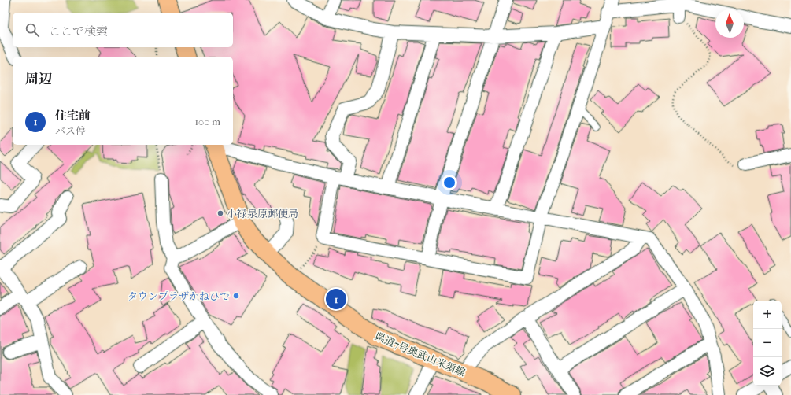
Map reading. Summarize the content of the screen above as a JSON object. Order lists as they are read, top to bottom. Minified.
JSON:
{"streets":{"main road":["県道7号奥武山米須線"]},"places":["小禄泉原郵便局","タウンプラザかねひで"],"north":"top","page":{"search":"ここで検索","heading":"周辺","list":[{"mark":"1","name":"住宅前","note":"バス停","value":"100 m"}],"pins":"1","map_buttons":["+","−"]}}
